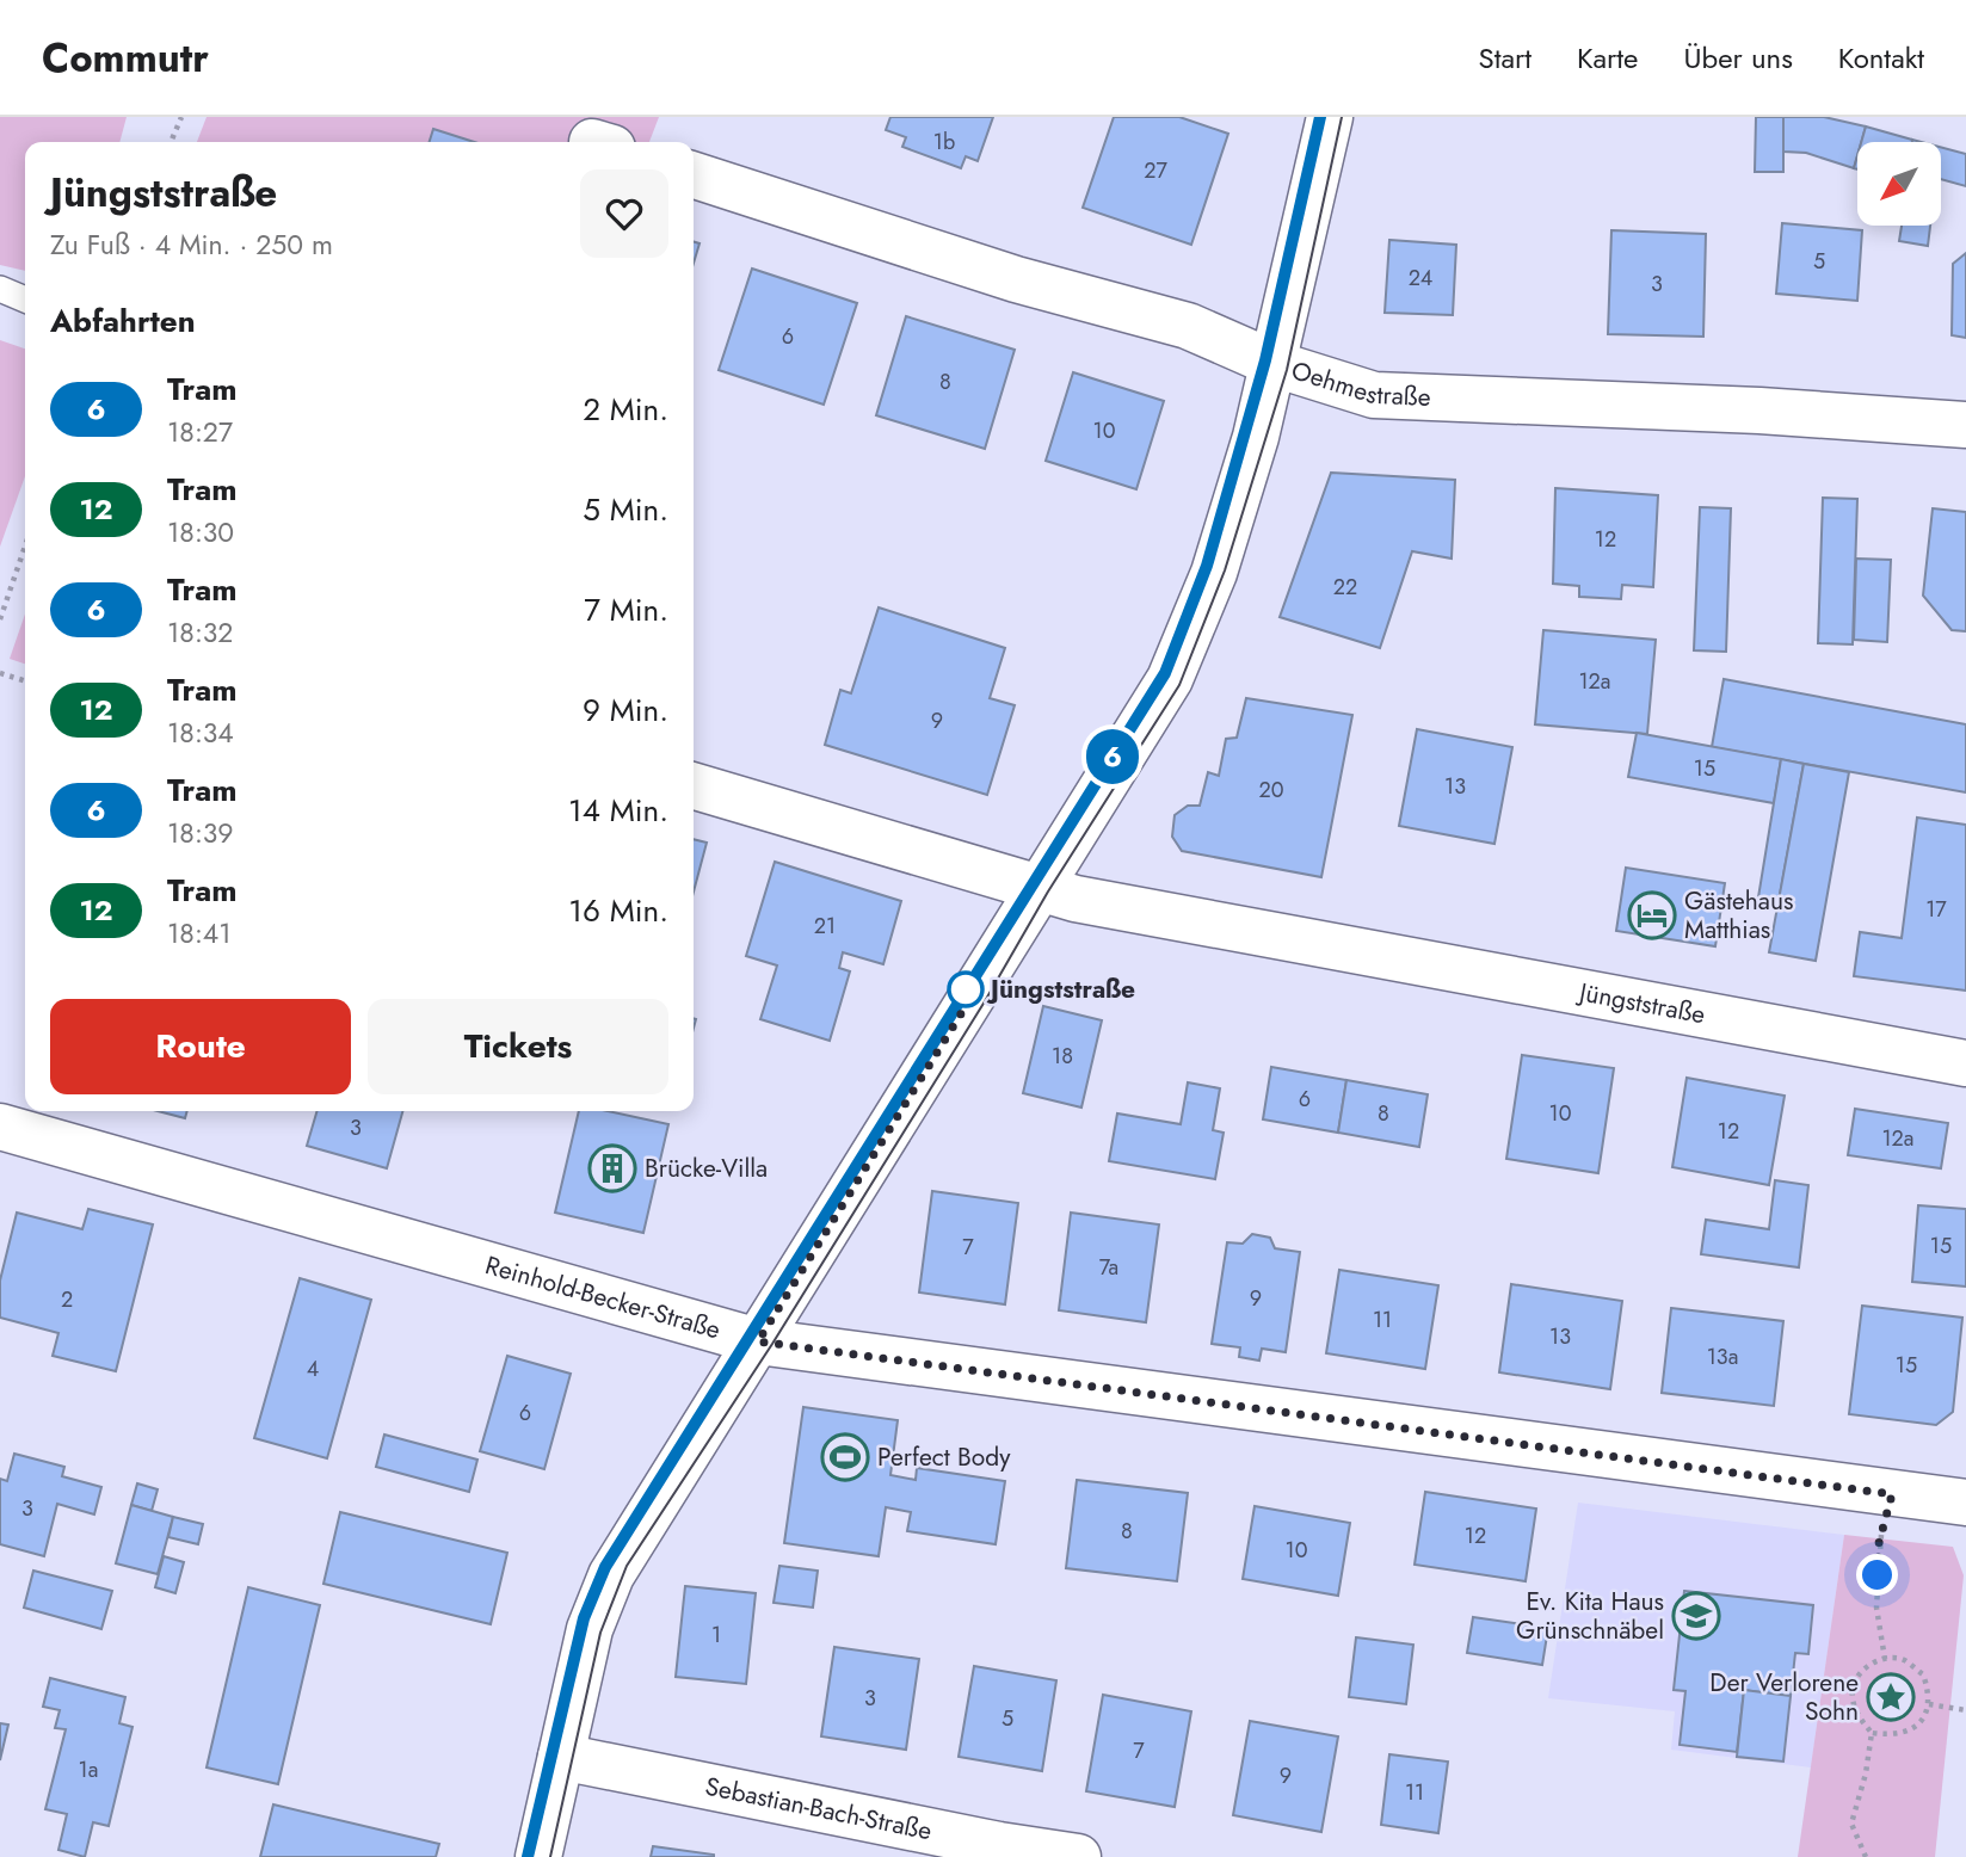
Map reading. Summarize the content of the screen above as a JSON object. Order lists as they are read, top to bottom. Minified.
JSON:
{"streets":{"street":["Oehmestraße","Jüngststraße","Reinhold-Becker-Straße","Sebastian-Bach-Straße"]},"places":{"hotel":["Gästehaus Matthias"],"other":["Jüngststraße"],"building":["Brücke-Villa"],"sports":["Perfect Body"],"school or university":["Ev. Kita Haus Grünschnäbel"],"place":["Der Verlorene Sohn"]},"lines":["tram line 6"],"house_numbers":["1b","27","5","24","3","6","8","10","12","22","12a","9","15","13","20","17","21","18","6","8","10","3","12","12a","15","7","7a","9","2","11","13","13a","15","4","6","3","8","12","10","1","3","5","7","1a","9","11"],"north":"bottom left","page":{"header":"Commutr","nav":["Start","Karte","Über uns","Kontakt"],"on_map":"6","heading":[["Jüngststraße","Zu Fuß · 4 Min. · 250 m"],"Abfahrten"],"list":[{"mark":"6","name":"Tram","note":"18:27","value":"2 Min."},{"mark":"12","name":"Tram","note":"18:30","value":"5 Min."},{"mark":"6","name":"Tram","note":"18:32","value":"7 Min."},{"mark":"12","name":"Tram","note":"18:34","value":"9 Min."},{"mark":"6","name":"Tram","note":"18:39","value":"14 Min."},{"mark":"12","name":"Tram","note":"18:41","value":"16 Min."}],"buttons":["Route","Tickets"]}}
